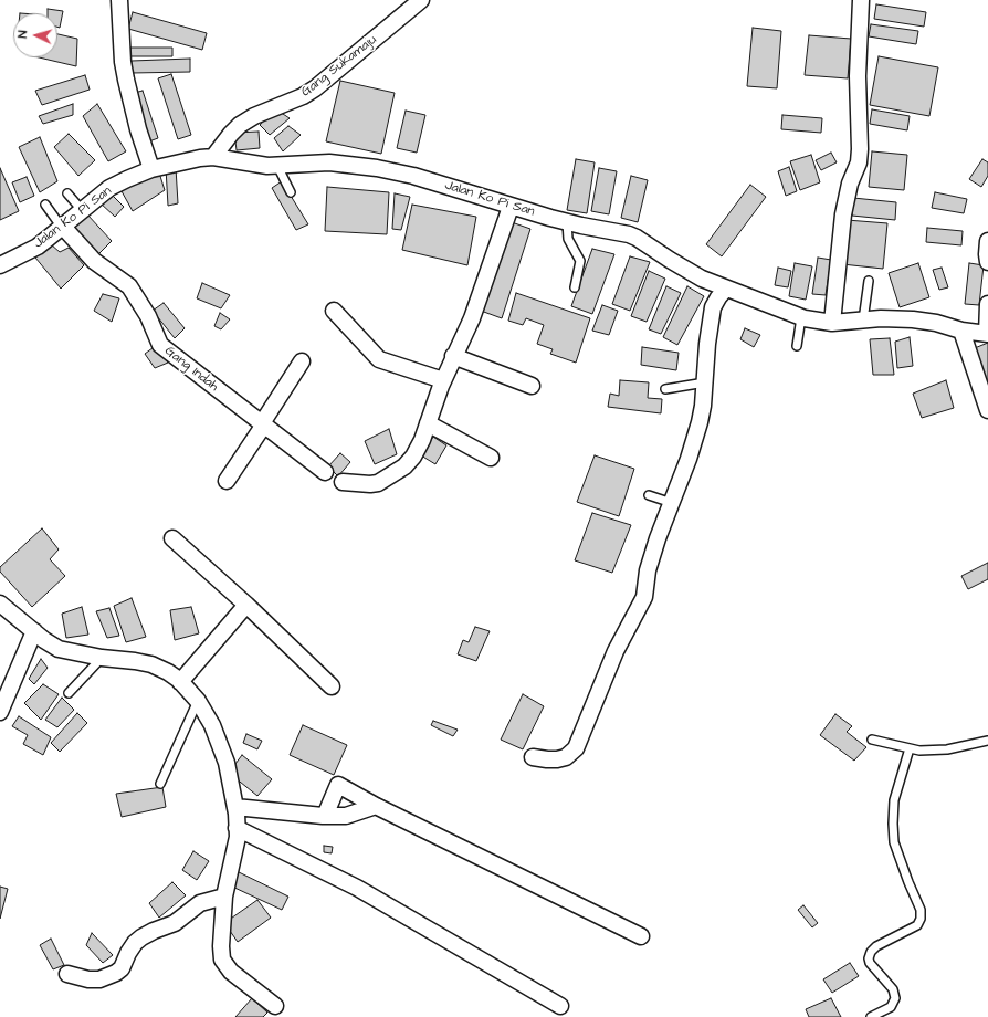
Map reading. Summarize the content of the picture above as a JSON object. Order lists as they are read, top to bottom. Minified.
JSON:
{"streets":{"street":["Gang Sukamaju","Jalan Ko Pi San","Gang Indah"]},"crossings":[["Gang Sukamaju","Jalan Ko Pi San"],["Jalan Ko Pi San","Gang Indah"]],"north":"left"}
